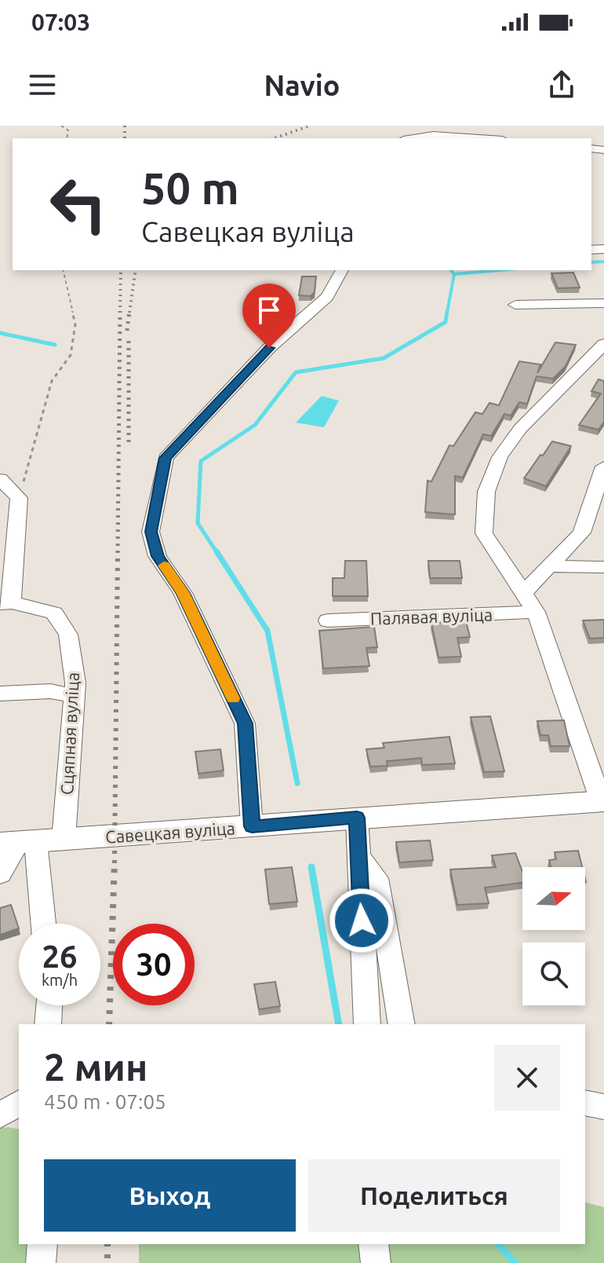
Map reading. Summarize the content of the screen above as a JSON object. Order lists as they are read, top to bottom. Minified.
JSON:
{"streets":{"main road":["Савецкая вуліца"],"street":["Палявая вуліца","Сцяпная вуліца"]},"crossings":[["Сцяпная вуліца","Савецкая вуліца"]],"north":"right","page":{"status":"07:03","header":"Navio","turn":["50 m","Савецкая вуліца"],"speed":"26 km/h","limit":"30","heading":["2 мин","450 m · 07:05"],"buttons":["Выход","Поделиться"]}}
